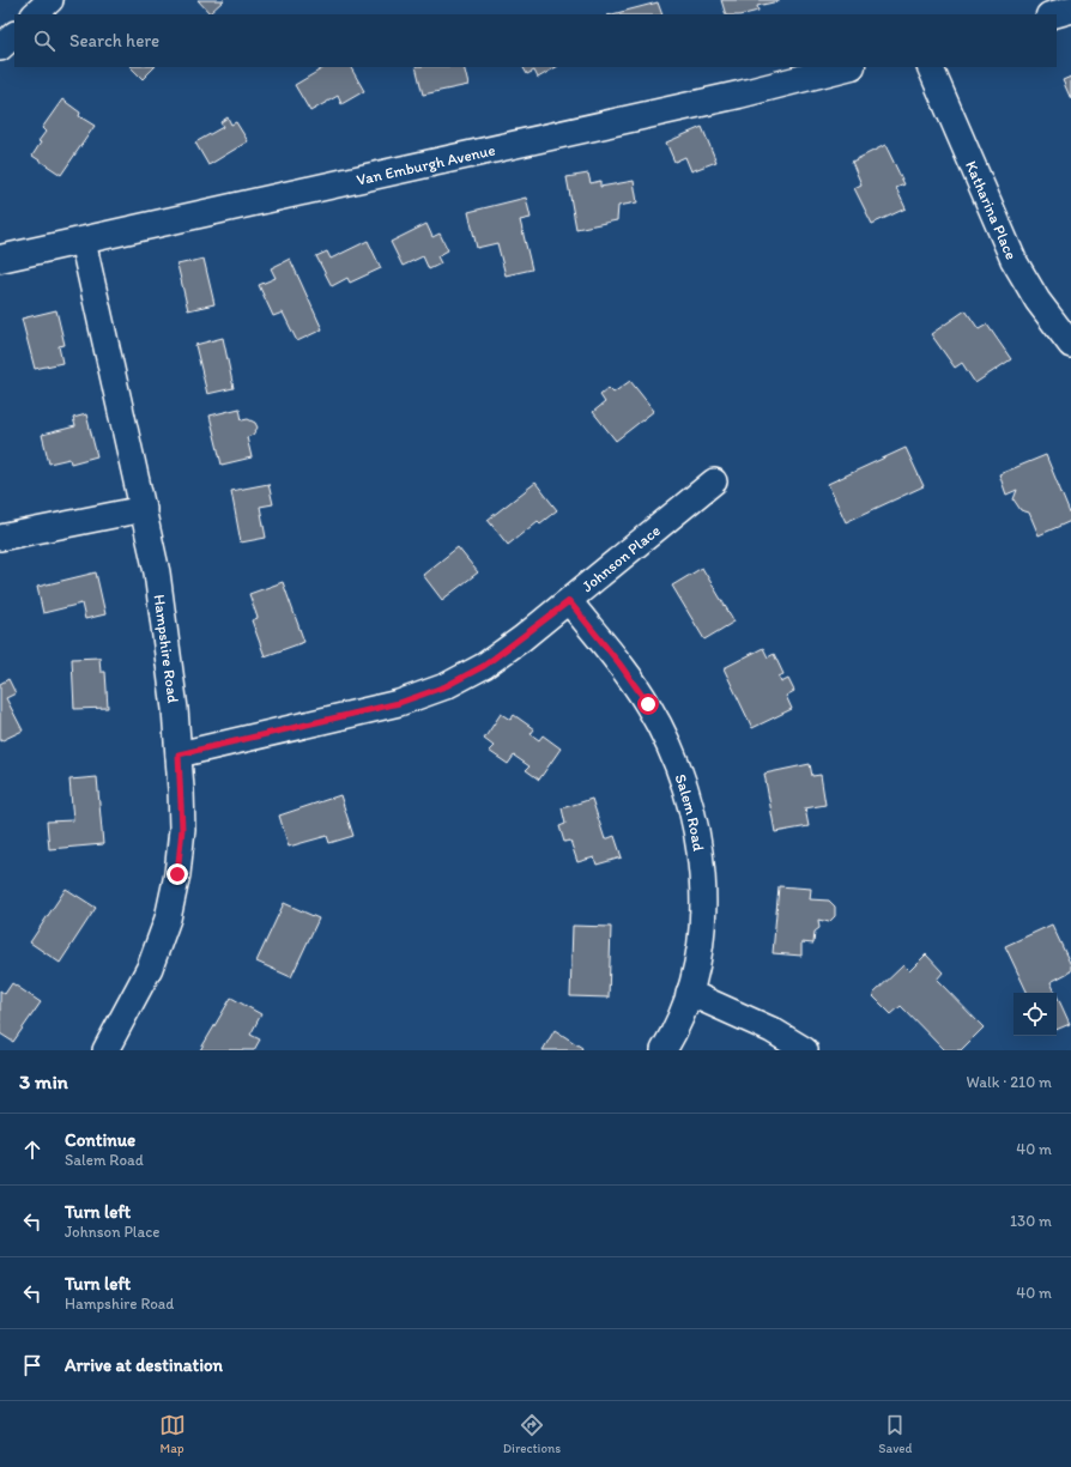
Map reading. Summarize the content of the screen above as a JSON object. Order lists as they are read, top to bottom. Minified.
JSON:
{"streets":{"main road":["Van Emburgh Avenue"],"street":["Katharina Place","Johnson Place","Hampshire Road","Salem Road"]},"crossings":[["Van Emburgh Avenue","Hampshire Road"],["Johnson Place","Hampshire Road"],["Johnson Place","Salem Road"]],"page":{"search":"Search here","heading":["3 min","Walk · 210 m"],"list":[["Continue","Salem Road","40 m"],["Turn left","Johnson Place","130 m"],["Turn left","Hampshire Road","40 m"],"Arrive at destination"],"nav":["Map","Directions","Saved"]}}
